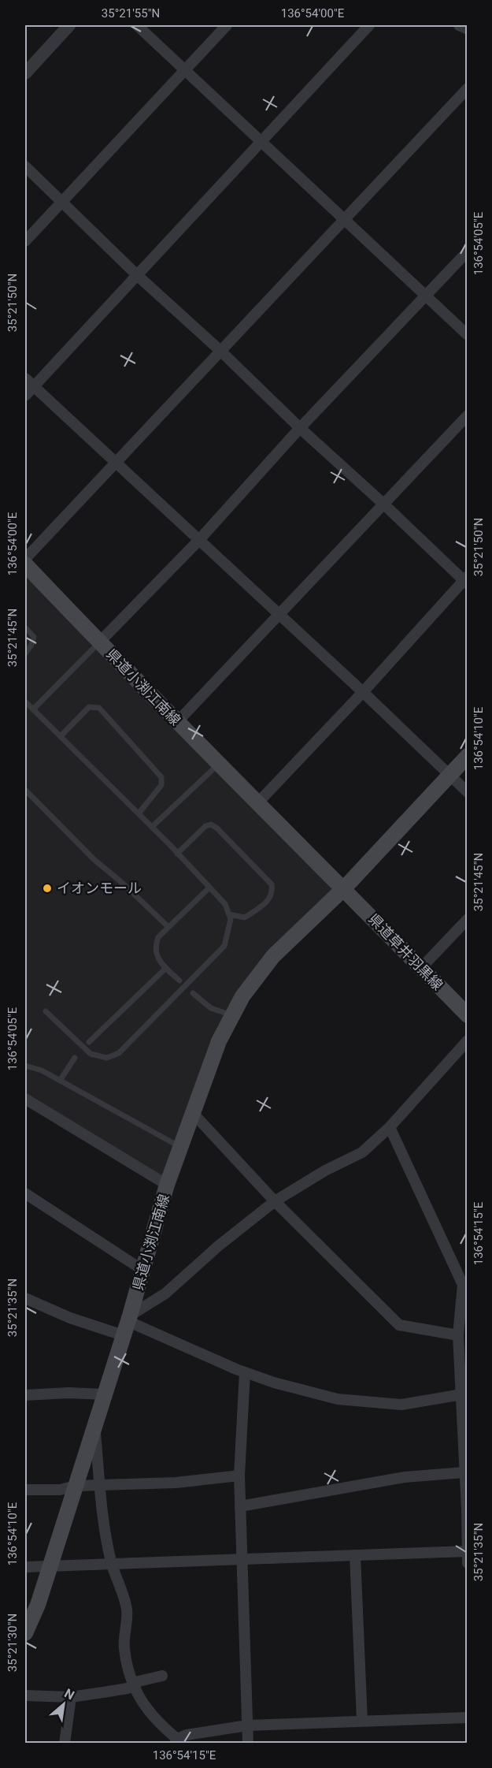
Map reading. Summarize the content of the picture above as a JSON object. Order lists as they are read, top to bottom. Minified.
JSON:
{"streets":{"main road":["県道小渕江南線","県道草井羽黒線"]},"crossings":[["県道小渕江南線","県道草井羽黒線"]],"places":["イオンモール"],"north":"top right","coordinates":["35°21'55\"N","136°54'00\"E","136°54'05\"E","35°21'50\"N","35°21'45\"N","136°54'10\"E","136°54'15\"E","35°21'35\"N","35°21'30\"N"]}
